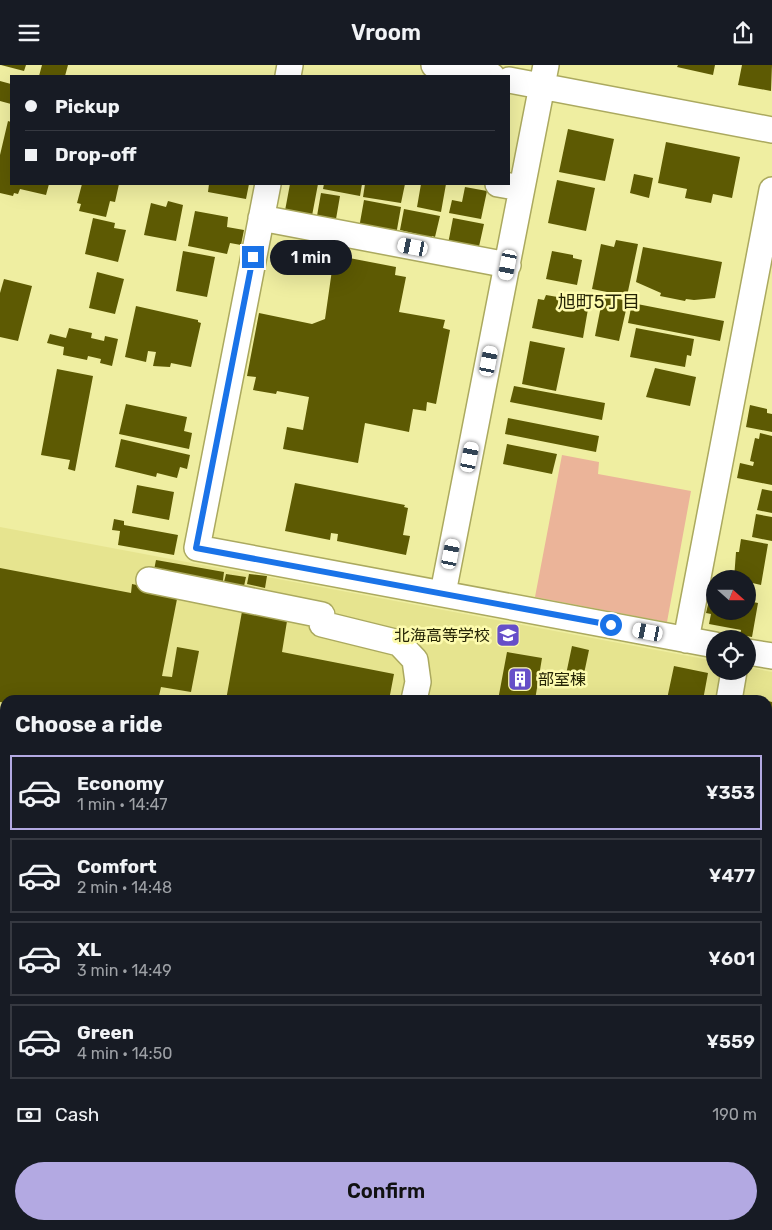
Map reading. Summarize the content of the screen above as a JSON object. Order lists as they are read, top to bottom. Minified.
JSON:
{"districts":["旭町5丁目"],"places":{"school or university":["北海高等学校"],"building":["部室棟"]},"north":"right","page":{"header":"Vroom","banner":["Pickup","Drop-off"],"bubble":"1 min","heading":"Choose a ride","list":[{"name":"Economy","note":"1 min · 14:47","value":"¥353"},{"name":"Comfort","note":"2 min · 14:48","value":"¥477"},{"name":"XL","note":"3 min · 14:49","value":"¥601"},{"name":"Green","note":"4 min · 14:50","value":"¥559"}],"pay":["Cash","190 m"],"buttons":"Confirm"}}
